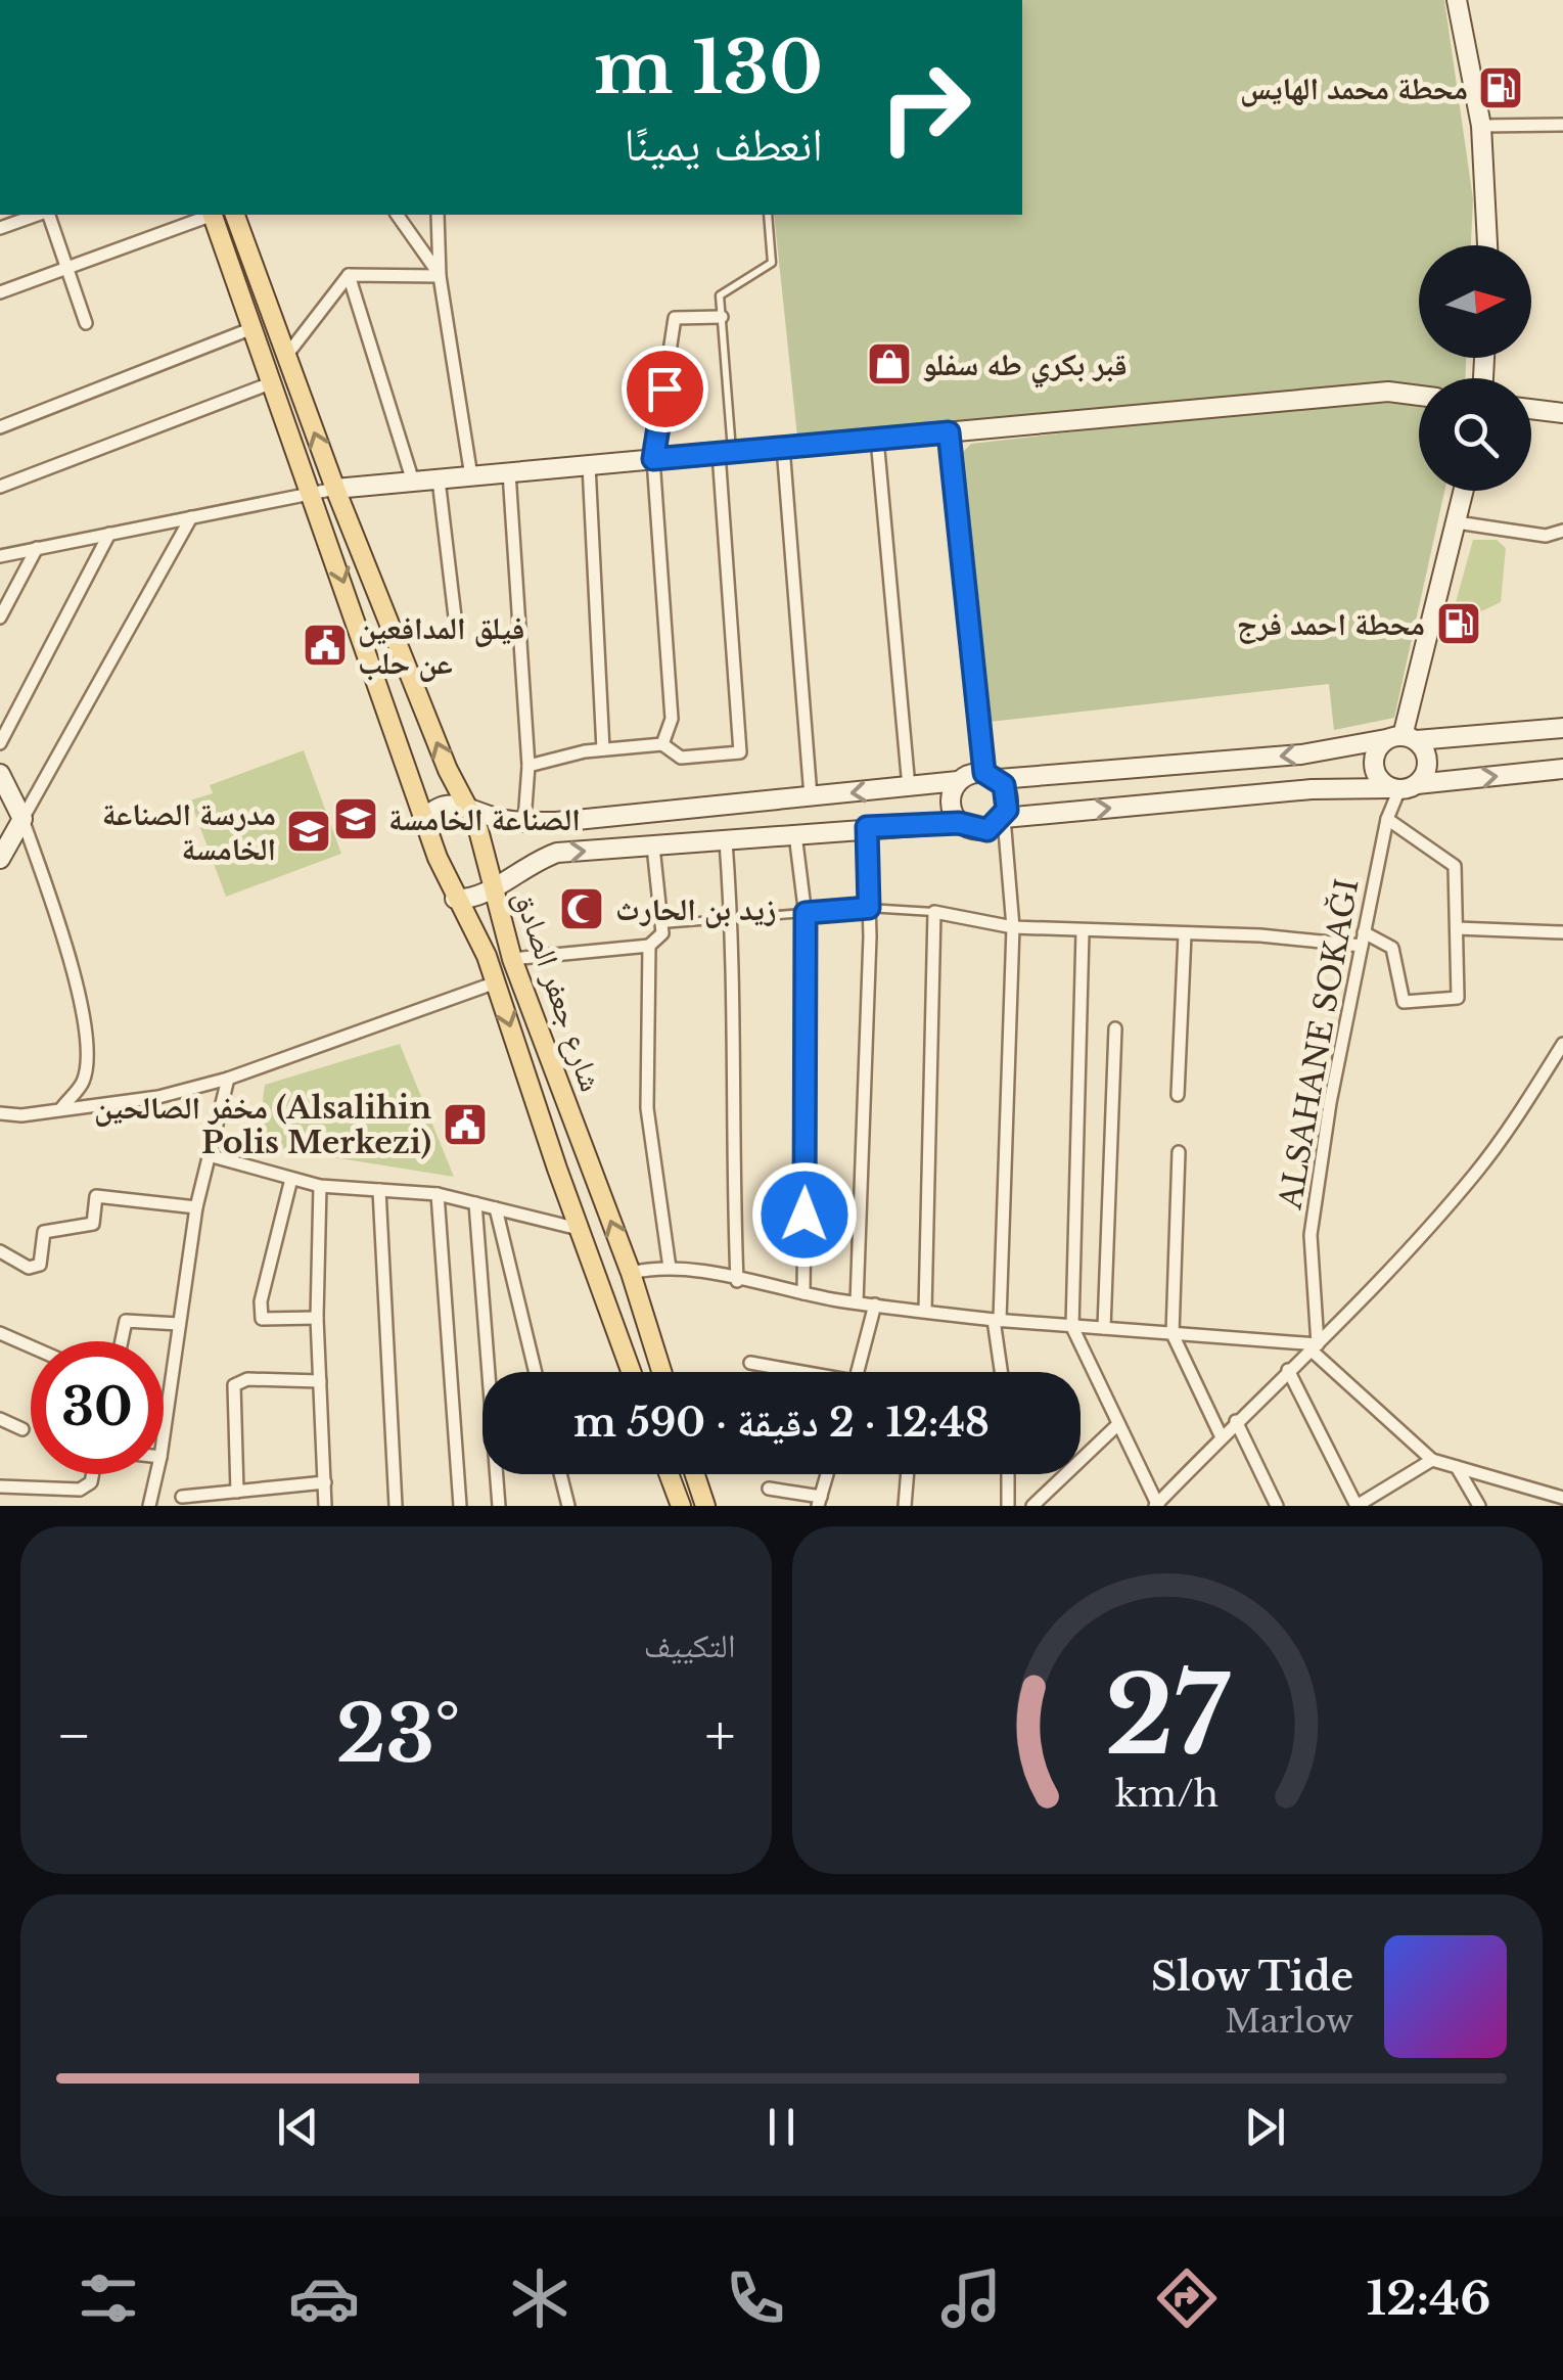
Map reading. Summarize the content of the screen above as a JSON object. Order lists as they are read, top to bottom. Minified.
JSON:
{"streets":{"main road":["شارع جعفر الصادق"]},"places":{"fuel station":["محطة محمد الهايس","محطة احمد فرج"],"shop":["قبر بكري طه سفلو"],"public building":["فيلق المدافعين عن حلب","مخفر الصالحين (Alsalihin Polis Merkezi)"],"school or university":["الصناعة الخامسة","مدرسة الصناعة الخامسة"],"mosque":["زيد بن الحارث"]},"north":"right","page":{"turn":["130 m","انعطف يمينًا"],"limit":"30","trip":"12:48 · 2 دقيقة · 590 m","tile":"التكييف","heat":["−","23°","+"],"song":["Slow Tide","Marlow"],"tabs":"12:46","gauge":["27","km/h"]}}
